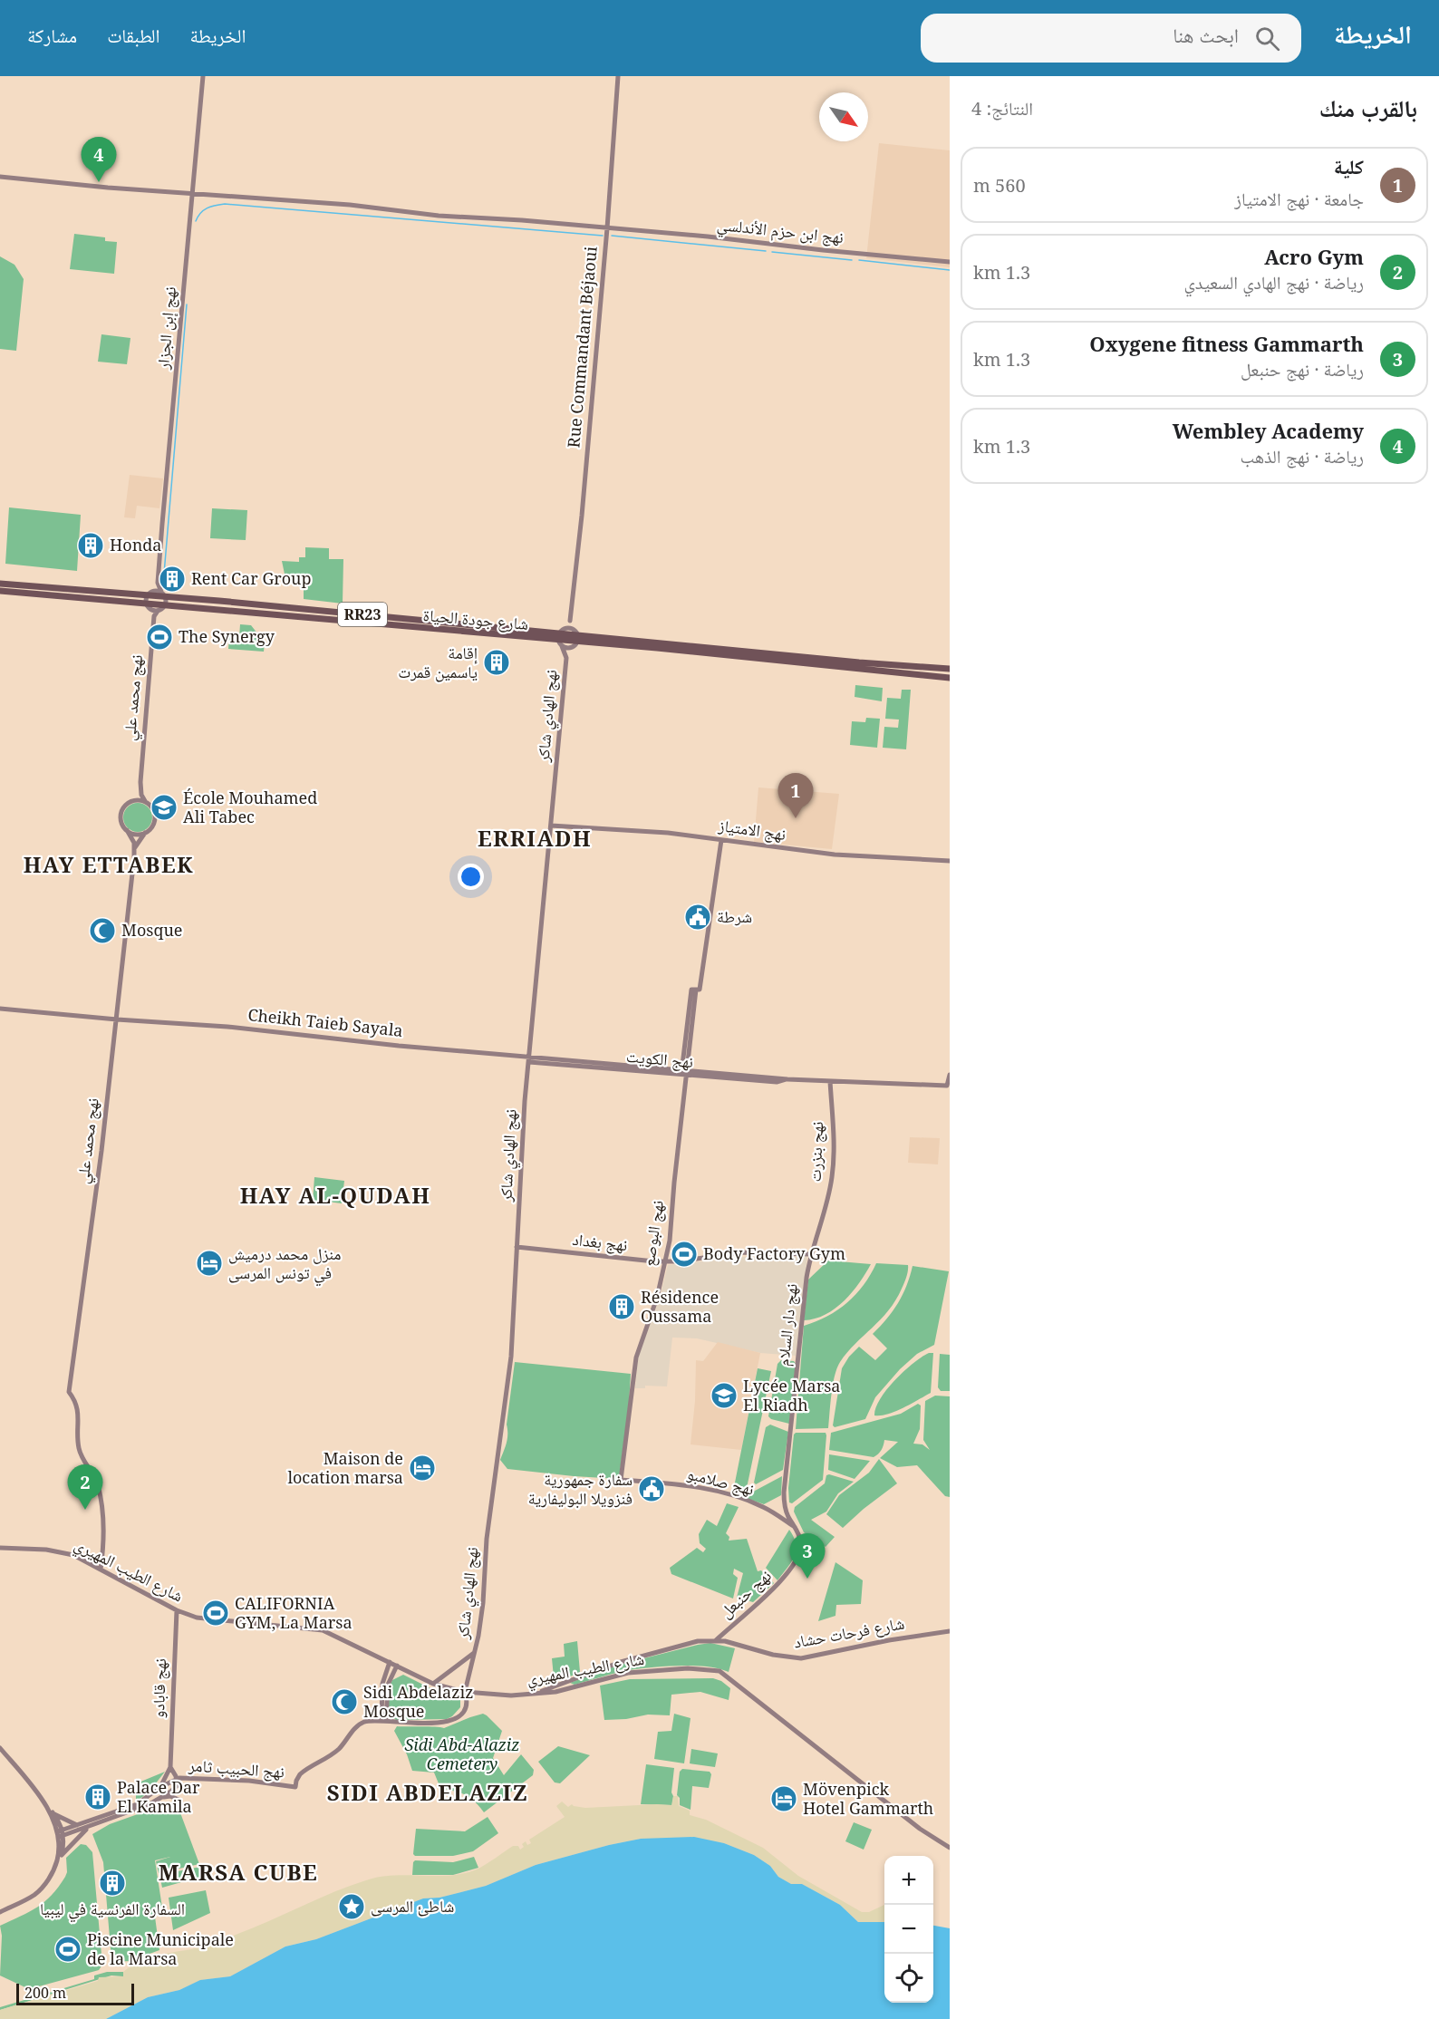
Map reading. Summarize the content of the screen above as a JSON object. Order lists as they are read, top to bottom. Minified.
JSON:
{"streets":{"highway":["RR23","شارع جودة الحياة"],"street":["نهج ابن حزم الأندلسي","نهج إبن الجزار","Rue Commandant Béjaoui","نهج محمد علي","نهج الهادي شاكر","نهج الامتياز","Cheikh Taieb Sayala","نهج الكويت","نهج بنزرت","نهج البوصع","نهج بغداد","نهج دار السلام","نهج صلامبو","شارع الطيب المهيري","نهج حنبعل","شارع فرحات حشاد","نهج قابادو","نهج الحبيب ثامر"]},"crossings":[["نهج ابن حزم الأندلسي","نهج إبن الجزار"],["نهج ابن حزم الأندلسي","Rue Commandant Béjaoui"],["نهج محمد علي","Cheikh Taieb Sayala"],["نهج محمد علي","شارع الطيب المهيري"],["نهج الهادي شاكر","نهج الامتياز"],["نهج الهادي شاكر","Cheikh Taieb Sayala"],["نهج الهادي شاكر","نهج الكويت"],["نهج الهادي شاكر","نهج بغداد"],["نهج الهادي شاكر","شارع الطيب المهيري"],["نهج الهادي شاكر","نهج الحبيب ثامر"],["نهج الامتياز","نهج البوصع"],["Cheikh Taieb Sayala","نهج الكويت"],["نهج الكويت","نهج بنزرت"],["نهج الكويت","نهج البوصع"],["نهج بنزرت","نهج بغداد"],["نهج بنزرت","نهج دار السلام"],["نهج البوصع","نهج بغداد"],["نهج البوصع","نهج صلامبو"],["نهج بغداد","نهج دار السلام"],["نهج دار السلام","نهج صلامبو"],["نهج دار السلام","نهج حنبعل"],["نهج صلامبو","نهج حنبعل"],["شارع الطيب المهيري","شارع فرحات حشاد"],["شارع الطيب المهيري","نهج قابادو"],["نهج حنبعل","شارع فرحات حشاد"],["نهج قابادو","نهج الحبيب ثامر"]],"districts":["ERRIADH","HAY ETTABEK","HAY AL-QUDAH","SIDI ABDELAZIZ","MARSA CUBE"],"parks":["Sidi Abd-Alaziz Cemetery"],"places":{"building":["Honda","Rent Car Group","إقامة ياسمين قمرت","Résidence Oussama","Palace Dar El Kamila","السفارة الفرنسية في ليبيا"],"sports":["The Synergy","Body Factory Gym","CALIFORNIA GYM, La Marsa","Piscine Municipale de la Marsa"],"school or university":["École Mouhamed Ali Tabec","Lycée Marsa El Riadh"],"public building":["شرطة","سفارة جمهورية فنزويلا البوليفارية"],"mosque":["Mosque","Sidi Abdelaziz Mosque"],"hotel":["منزل محمد درميش في تونس المرسى","Maison de location marsa","Mövenpick Hotel Gammarth"],"place":["شاطئ المرسى"]},"scale_bar":"200 m","north":"bottom right","page":{"header":"الخريطة","search":"ابحث هنا","nav":["الخريطة","الطبقات","مشاركة"],"heading":["بالقرب منك","النتائج: 4"],"pins":["4","1","2","3"],"list":[{"mark":"1","name":"كلية","note":"جامعة · نهج الامتياز","value":"560 m"},{"mark":"2","name":"Acro Gym","note":"رياضة · نهج الهادي السعيدي","value":"1.3 km"},{"mark":"3","name":"Oxygene fitness Gammarth","note":"رياضة · نهج حنبعل","value":"1.3 km"},{"mark":"4","name":"Wembley Academy","note":"رياضة · نهج الذهب","value":"1.3 km"}],"map_buttons":["+","−"],"scale":"200 m"}}
